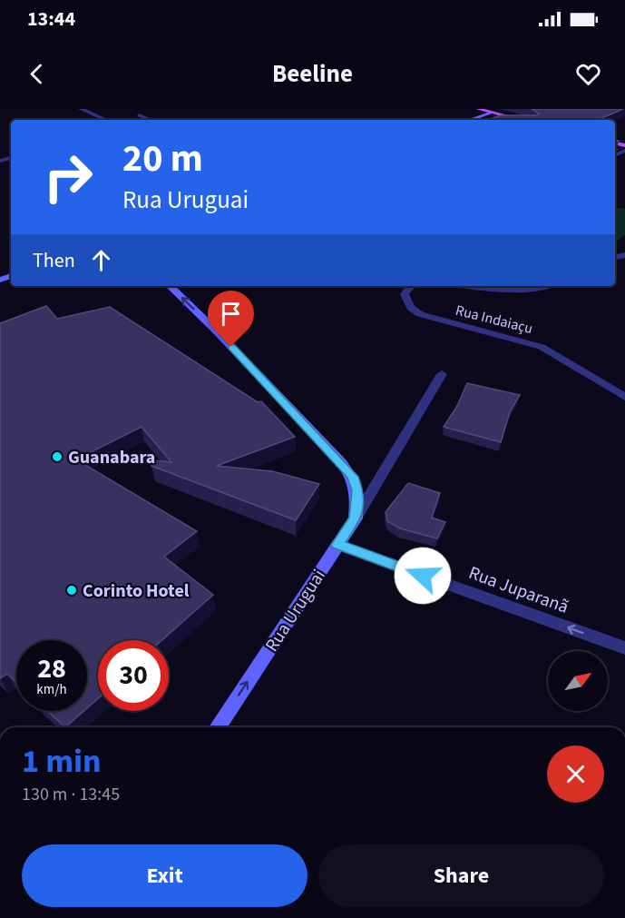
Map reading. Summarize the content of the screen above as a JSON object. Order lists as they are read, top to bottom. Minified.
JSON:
{"streets":{"street":["Rua Indaiaçu","Rua Juparanã","Rua Uruguai"]},"crossings":[["Rua Juparanã","Rua Uruguai"]],"one_way":["Rua Juparanã","Rua Uruguai"],"places":["Guanabara","Corinto Hotel"],"north":"top right","page":{"status":"13:44","header":"Beeline","turn":["20 m","Rua Uruguai"],"then":"Then","speed":"28 km/h","limit":"30","heading":["1 min","130 m · 13:45"],"buttons":["Exit","Share"]}}
